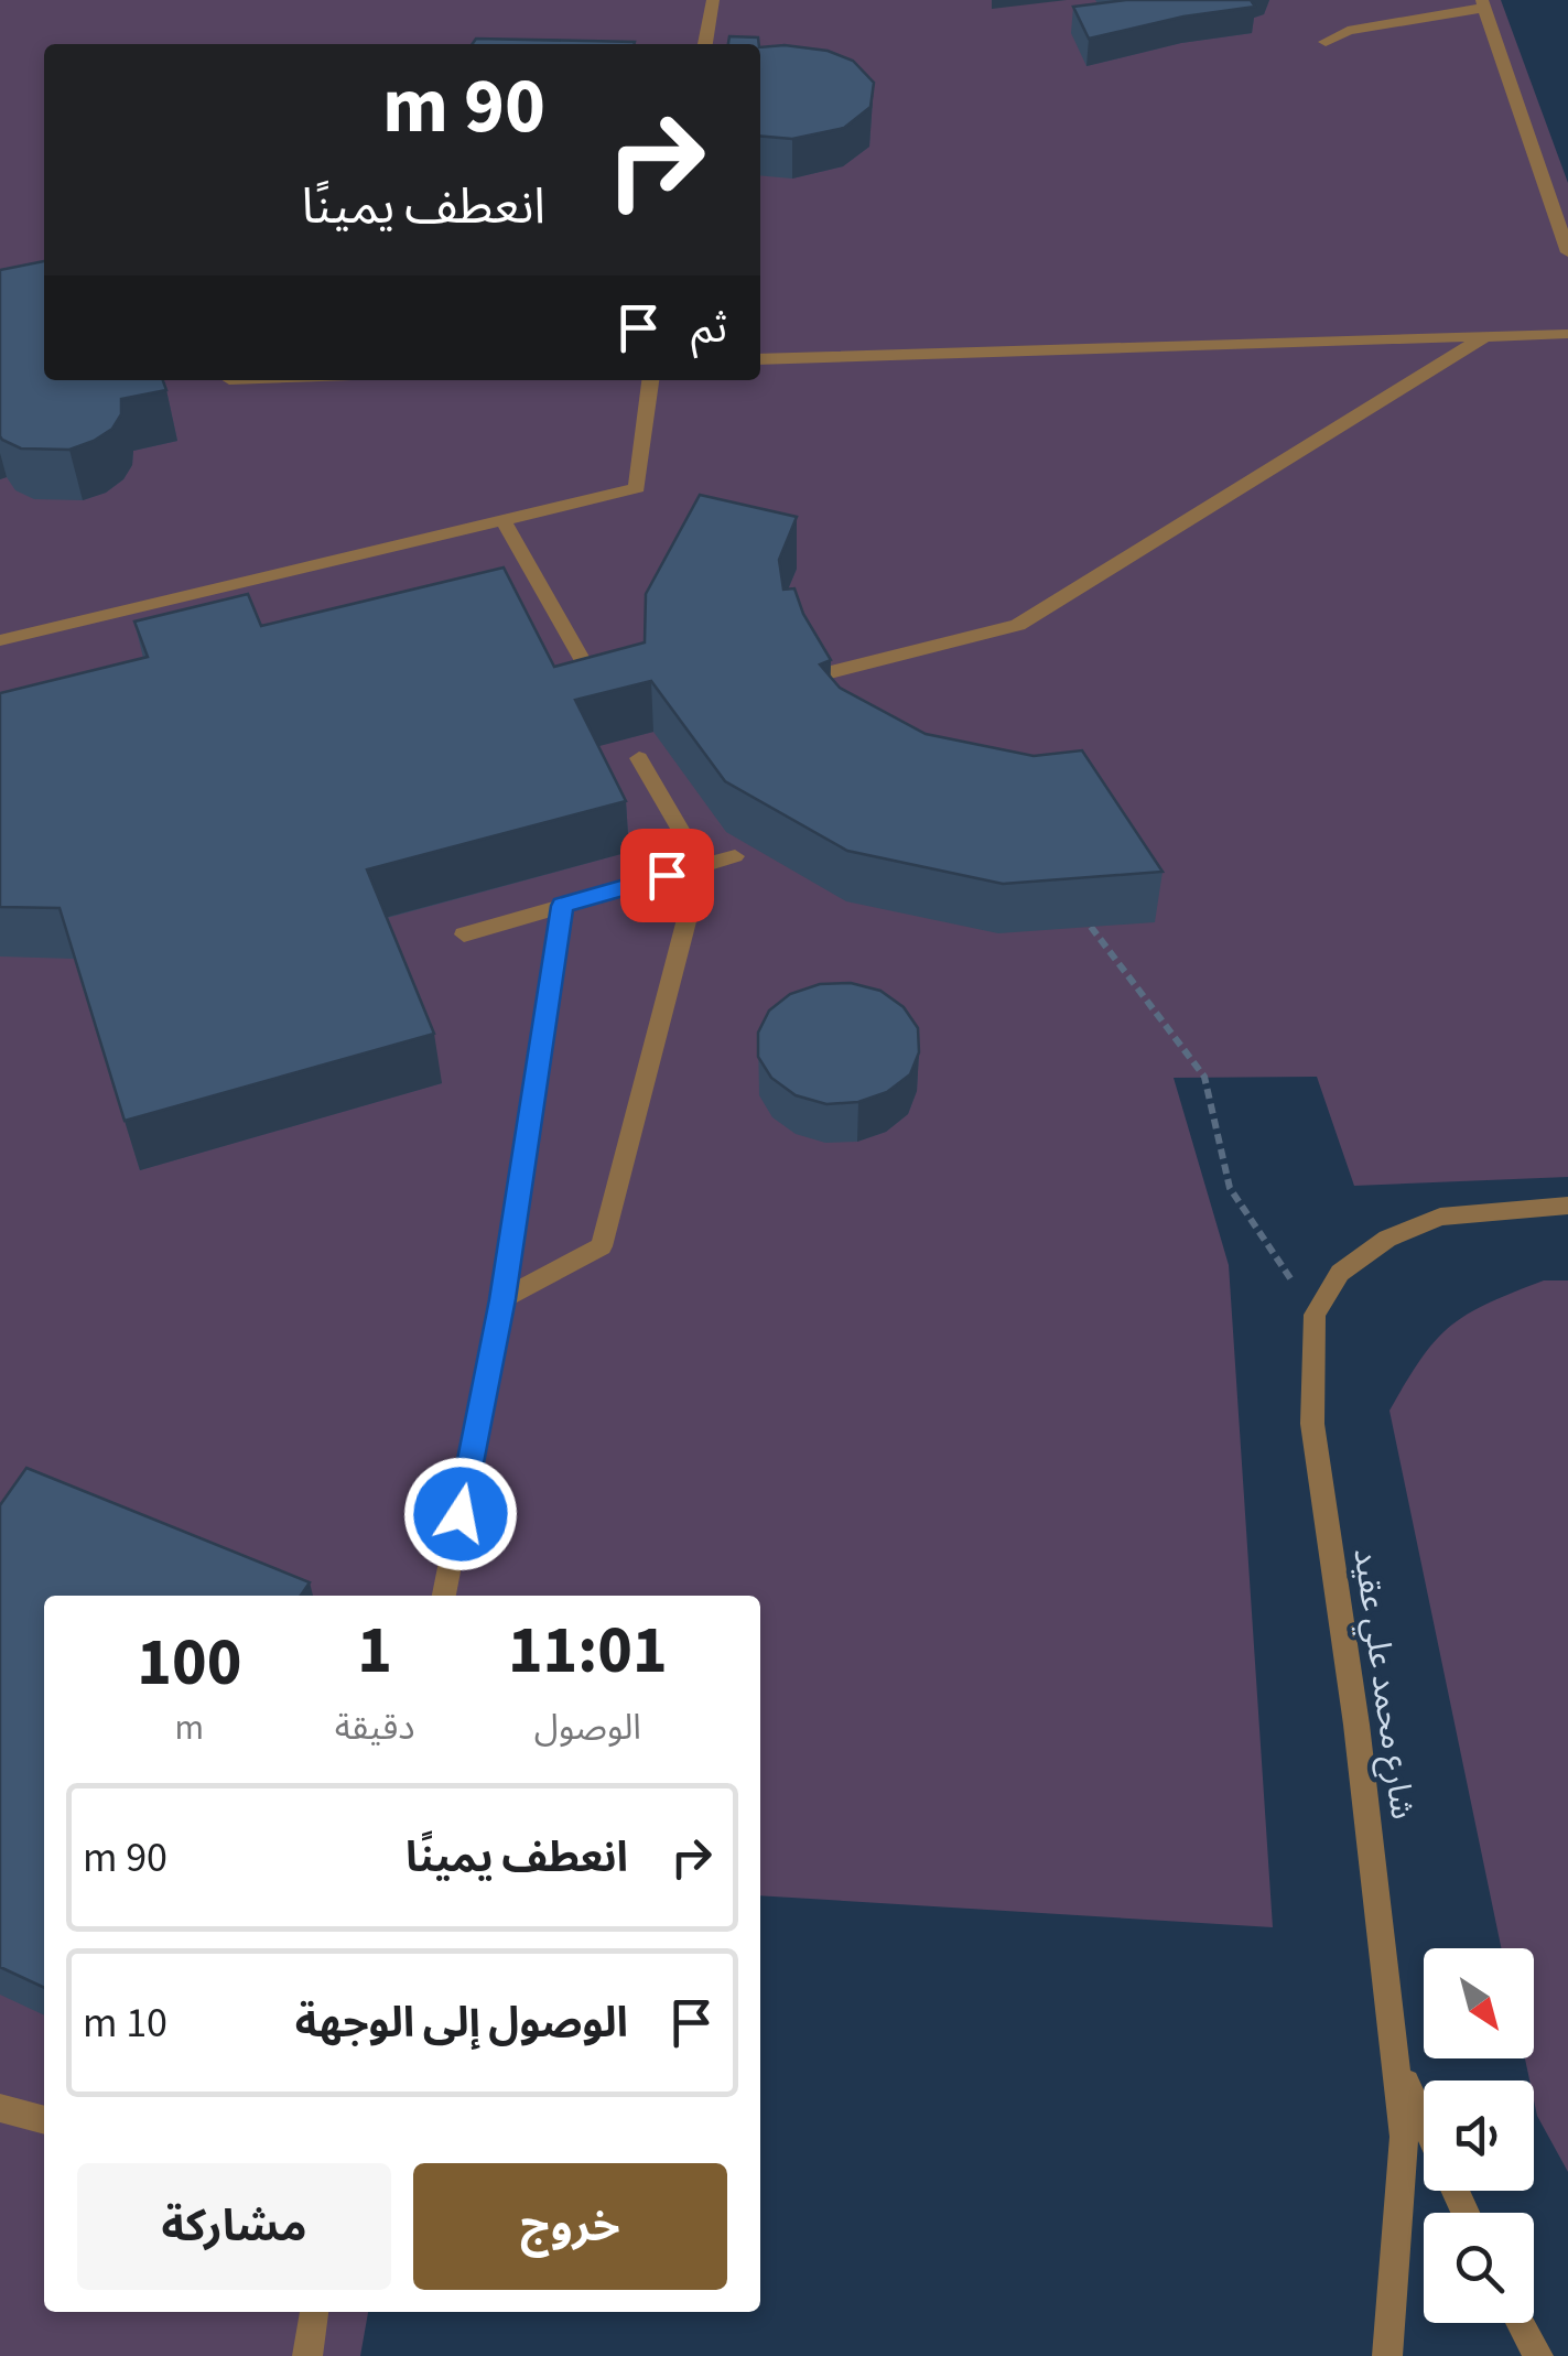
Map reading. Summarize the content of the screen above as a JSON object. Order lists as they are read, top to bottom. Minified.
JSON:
{"streets":{"street":["شارع محمد علي عقيد"]},"north":"bottom right","page":{"turn":["90 m","انعطف يمينًا"],"then":"ثم","eta":["11:01","الوصول","1","دقيقة","100","m"],"list":[{"name":"انعطف يمينًا","value":"90 m"},{"name":"الوصول إلى الوجهة","value":"10 m"}],"buttons":["خروج","مشاركة"]}}
